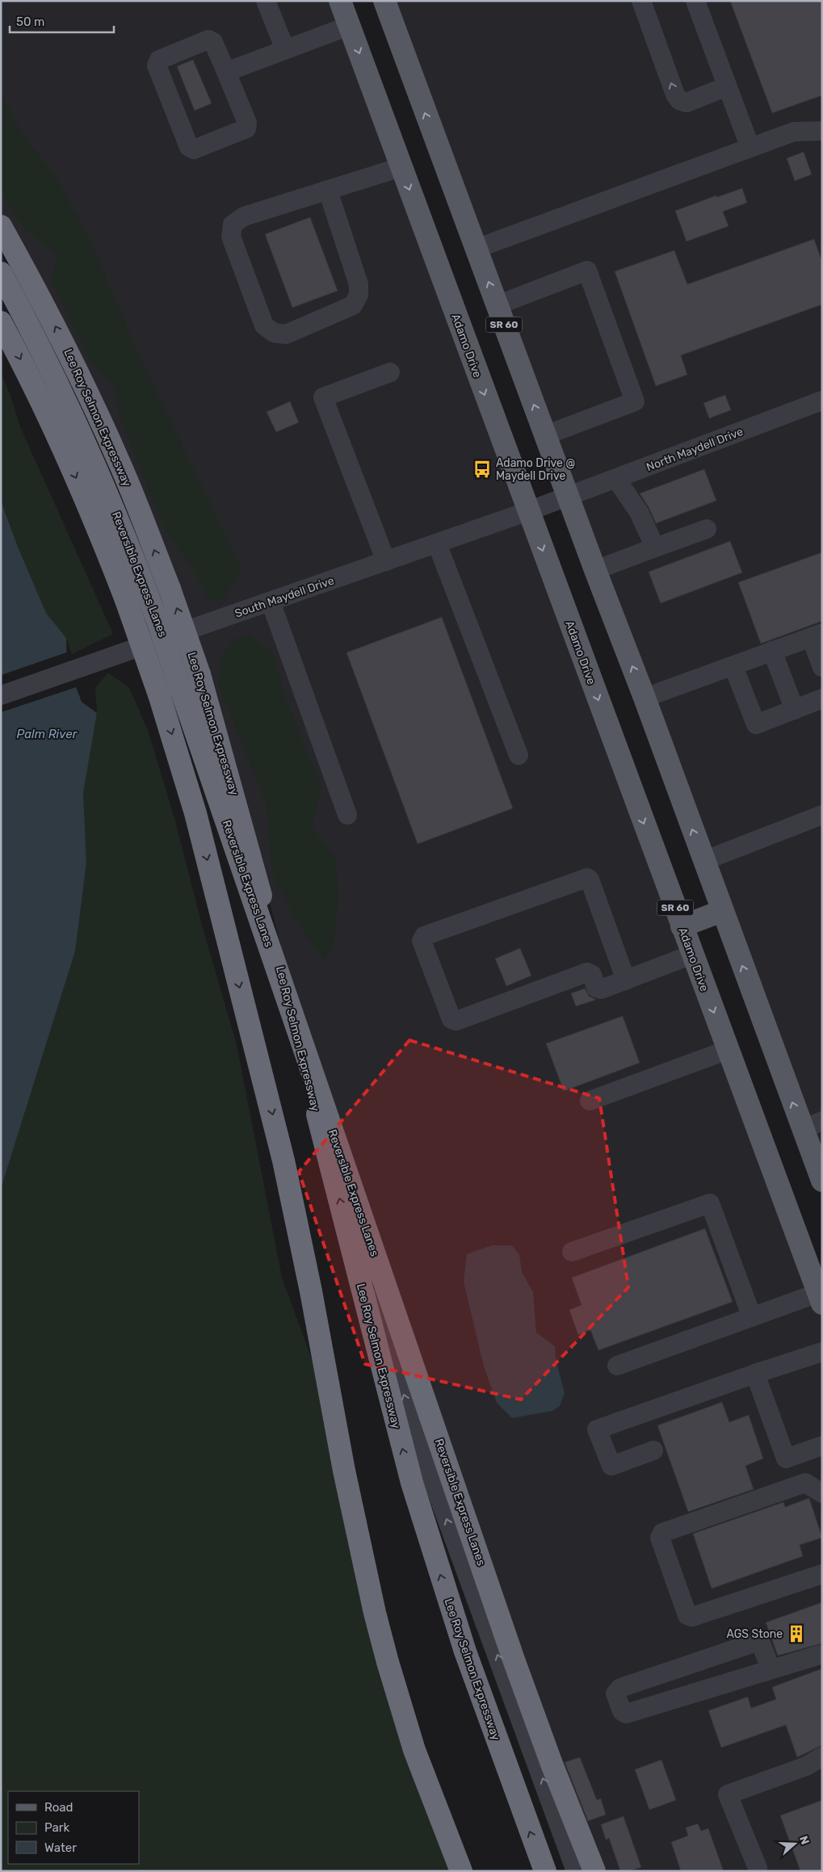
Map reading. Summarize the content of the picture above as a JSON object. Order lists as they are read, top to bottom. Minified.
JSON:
{"streets":{"highway":["Lee Roy Selmon Expressway","Reversible Express Lanes"],"main road":["SR 60","Adamo Drive"],"street":["North Maydell Drive","South Maydell Drive"]},"crossings":[["SR 60","North Maydell Drive"],["SR 60","South Maydell Drive"],["Adamo Drive","South Maydell Drive"],["North Maydell Drive","South Maydell Drive"]],"water":["Palm River"],"places":{"bus stop":["Adamo Drive @ Maydell Drive"],"building":["AGS Stone"]},"legend":["Road","Park","Water"],"scale_bar":"50 m","north":"right"}
